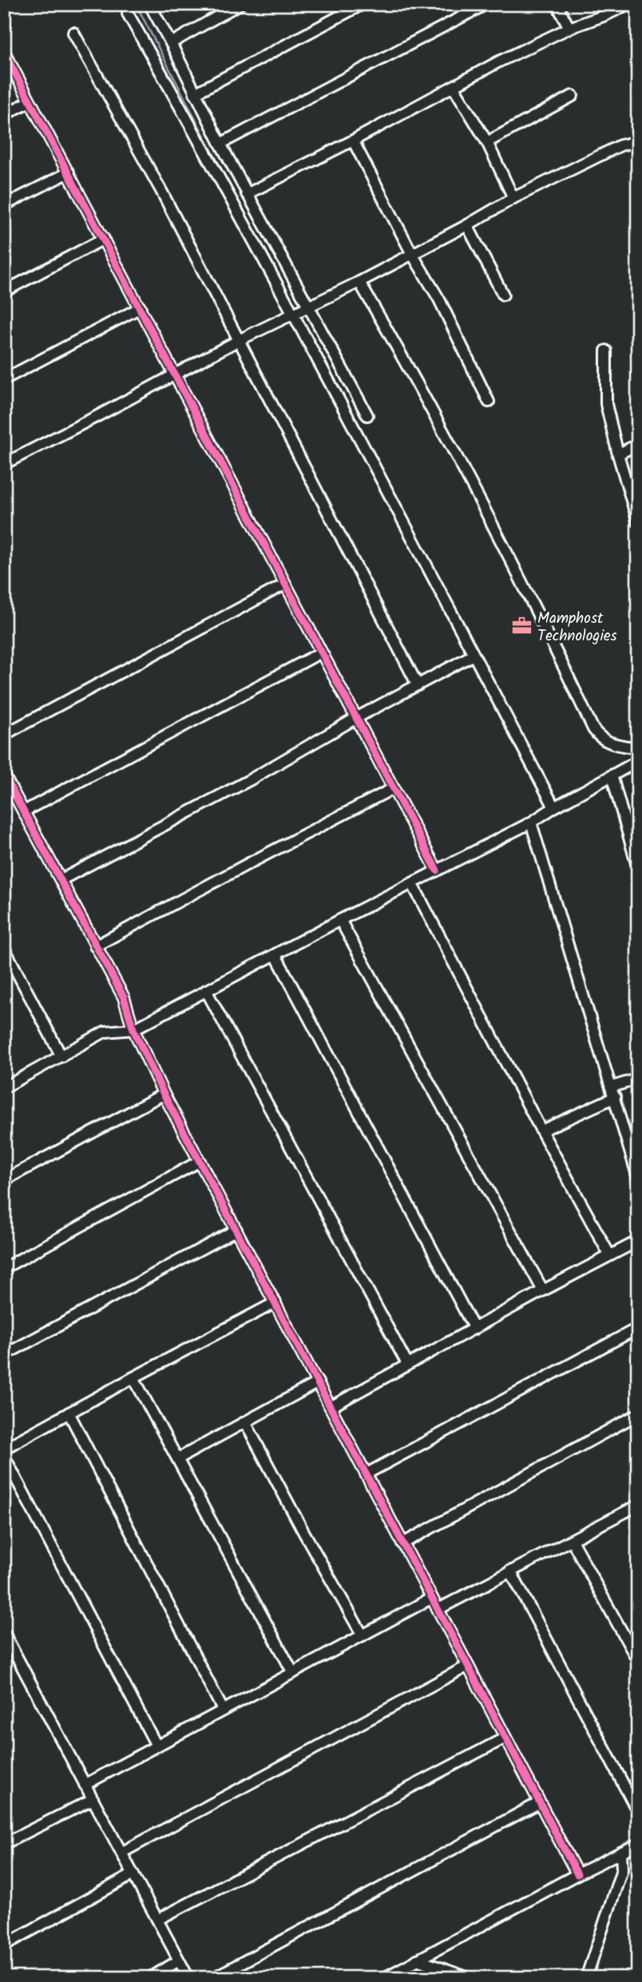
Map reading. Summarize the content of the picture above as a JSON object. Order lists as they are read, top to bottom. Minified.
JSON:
{"places":{"office":["Mamphost Technologies"]}}
